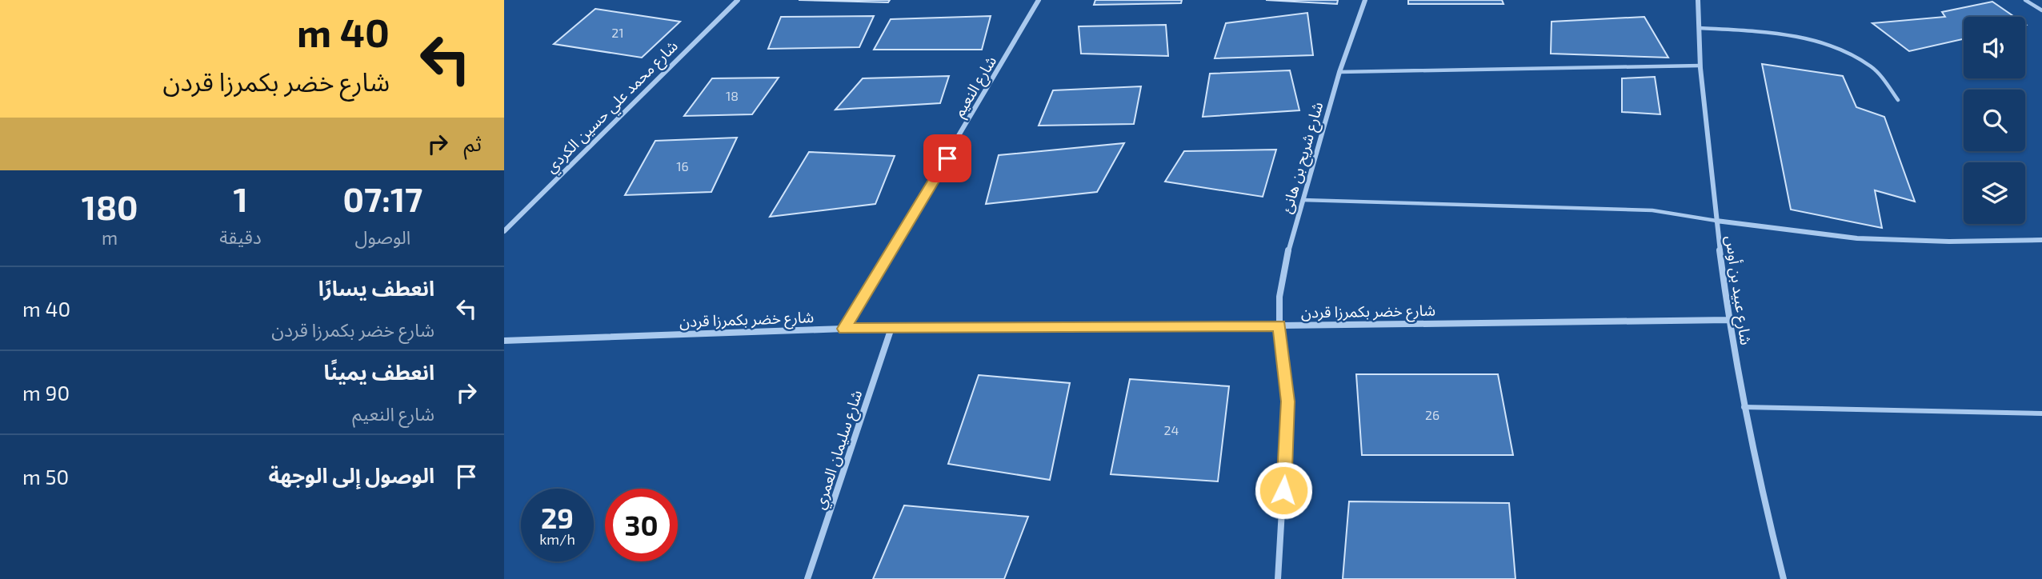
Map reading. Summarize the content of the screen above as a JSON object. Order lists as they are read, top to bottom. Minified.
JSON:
{"streets":{"street":["شارع النعيم","شارع محمد علي حسين الكردي","شارع شريح بن هانئ","شارع عبيد بن أوس","شارع خضر بكمرزا قردن","شارع سليمان العمري"]},"crossings":[["شارع النعيم","شارع خضر بكمرزا قردن"],["شارع شريح بن هانئ","شارع خضر بكمرزا قردن"],["شارع عبيد بن أوس","شارع خضر بكمرزا قردن"],["شارع خضر بكمرزا قردن","شارع سليمان العمري"]],"house_numbers":["21","18","16","26","24"],"page":{"turn":["40 m","شارع خضر بكمرزا قردن"],"then":"ثم","eta":["07:17","الوصول","1","دقيقة","180","m"],"list":[{"name":"انعطف يسارًا","note":"شارع خضر بكمرزا قردن","value":"40 m"},{"name":"انعطف يمينًا","note":"شارع النعيم","value":"90 m"},{"name":"الوصول إلى الوجهة","value":"50 m"}],"speed":"29 km/h","limit":"30"}}
